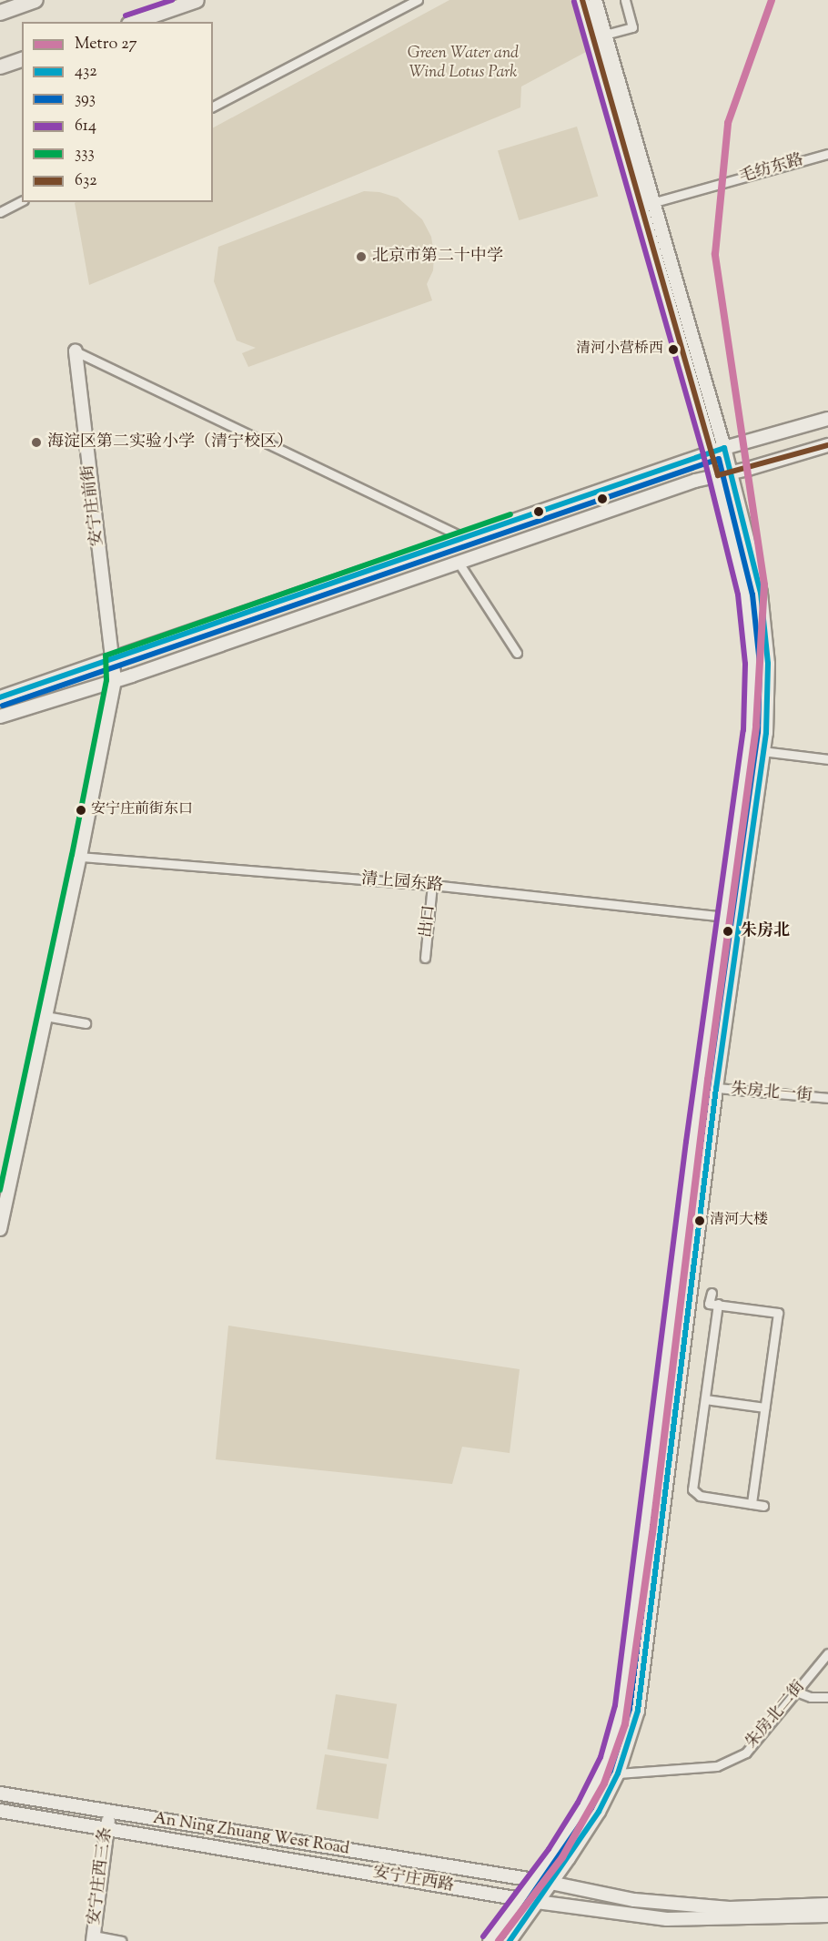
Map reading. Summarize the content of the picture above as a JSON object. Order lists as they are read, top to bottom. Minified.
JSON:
{"streets":{"main road":["安宁庄前街","An Ning Zhuang West Road","安宁庄西三条","安宁庄西路"],"street":["毛纺东路","清上园东路","出口","朱房北一街","朱房北二街"]},"crossings":[["清上园东路","出口"],["An Ning Zhuang West Road","安宁庄西三条"],["安宁庄西三条","安宁庄西路"]],"parks":["Green Water and Wind Lotus Park"],"places":["北京市第二十中学","清河小营桥西","海淀区第二实验小学（清宁校区）","安宁庄前街东口","朱房北","清河大楼"],"lines":["metro line 27","transit line 614","transit line 632","transit line 432","transit line 393","transit line 333"],"legend":["Metro 27","432","393","614","333","632"]}
